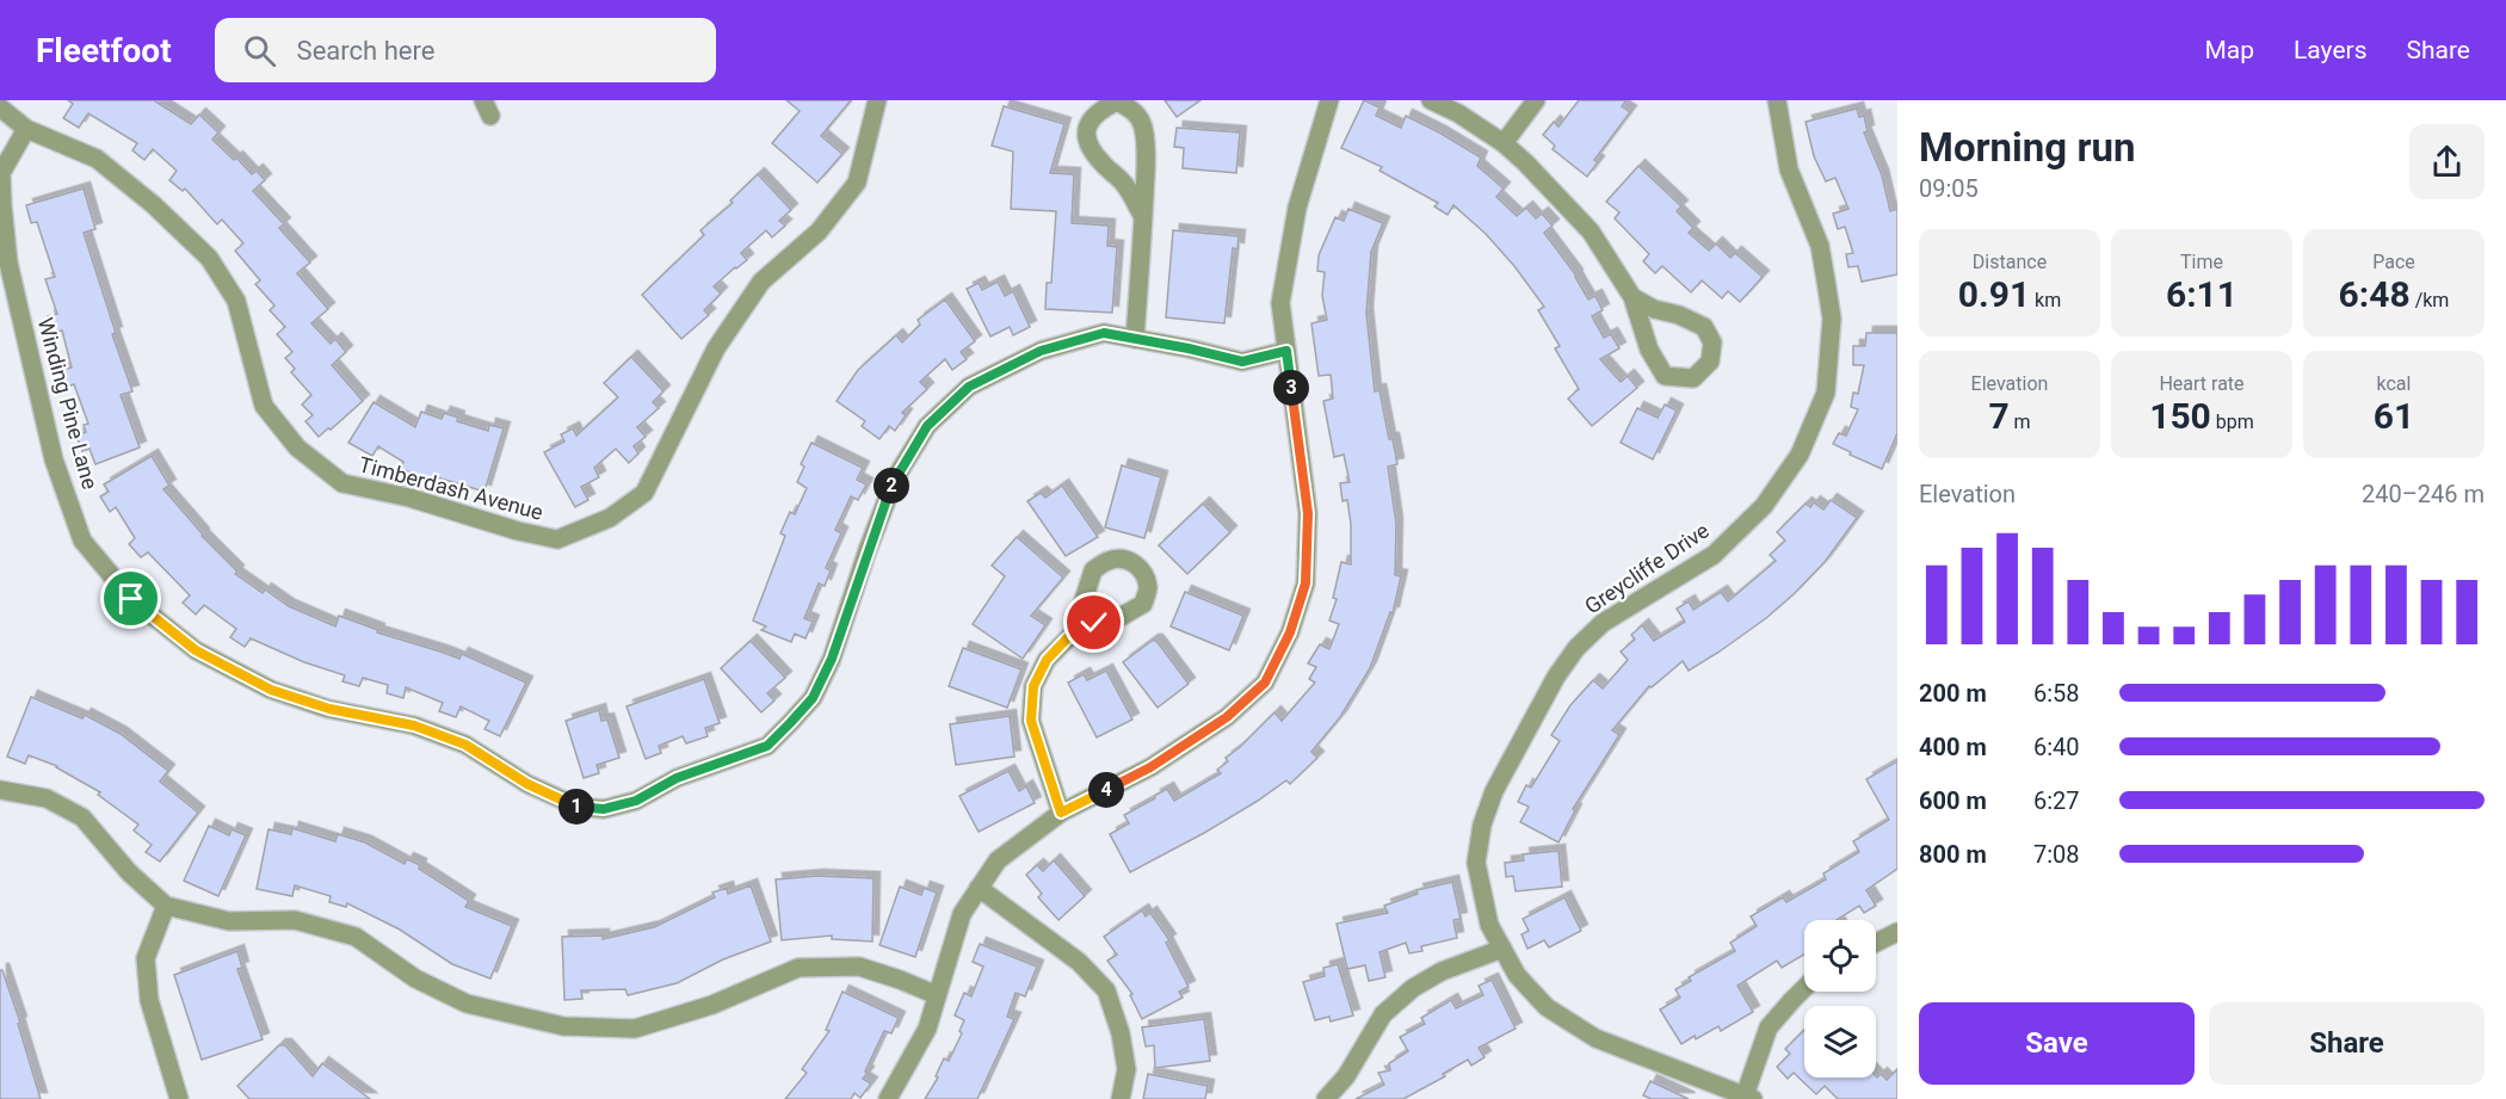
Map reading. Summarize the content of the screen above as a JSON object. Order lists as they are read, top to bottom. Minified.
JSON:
{"streets":{"street":["Winding Pine Lane","Timberdash Avenue","Greycliffe Drive"]},"crossings":[["Winding Pine Lane","Timberdash Avenue"]],"page":{"header":"Fleetfoot","search":"Search here","nav":["Map","Layers","Share"],"heading":["Morning run","09:05"],"stats":[["Distance","0.91 km"],["Time","6:11"],["Pace","6:48 /km"],["Elevation","7 m"],["Heart rate","150 bpm"],["kcal","61"]],"pins":["3","2","4","1"],"chart":["Elevation","240–246 m"],"list":[{"name":"200 m","note":"6:58"},{"name":"400 m","note":"6:40"},{"name":"600 m","note":"6:27"},{"name":"800 m","note":"7:08"}],"buttons":["Save","Share"]}}
